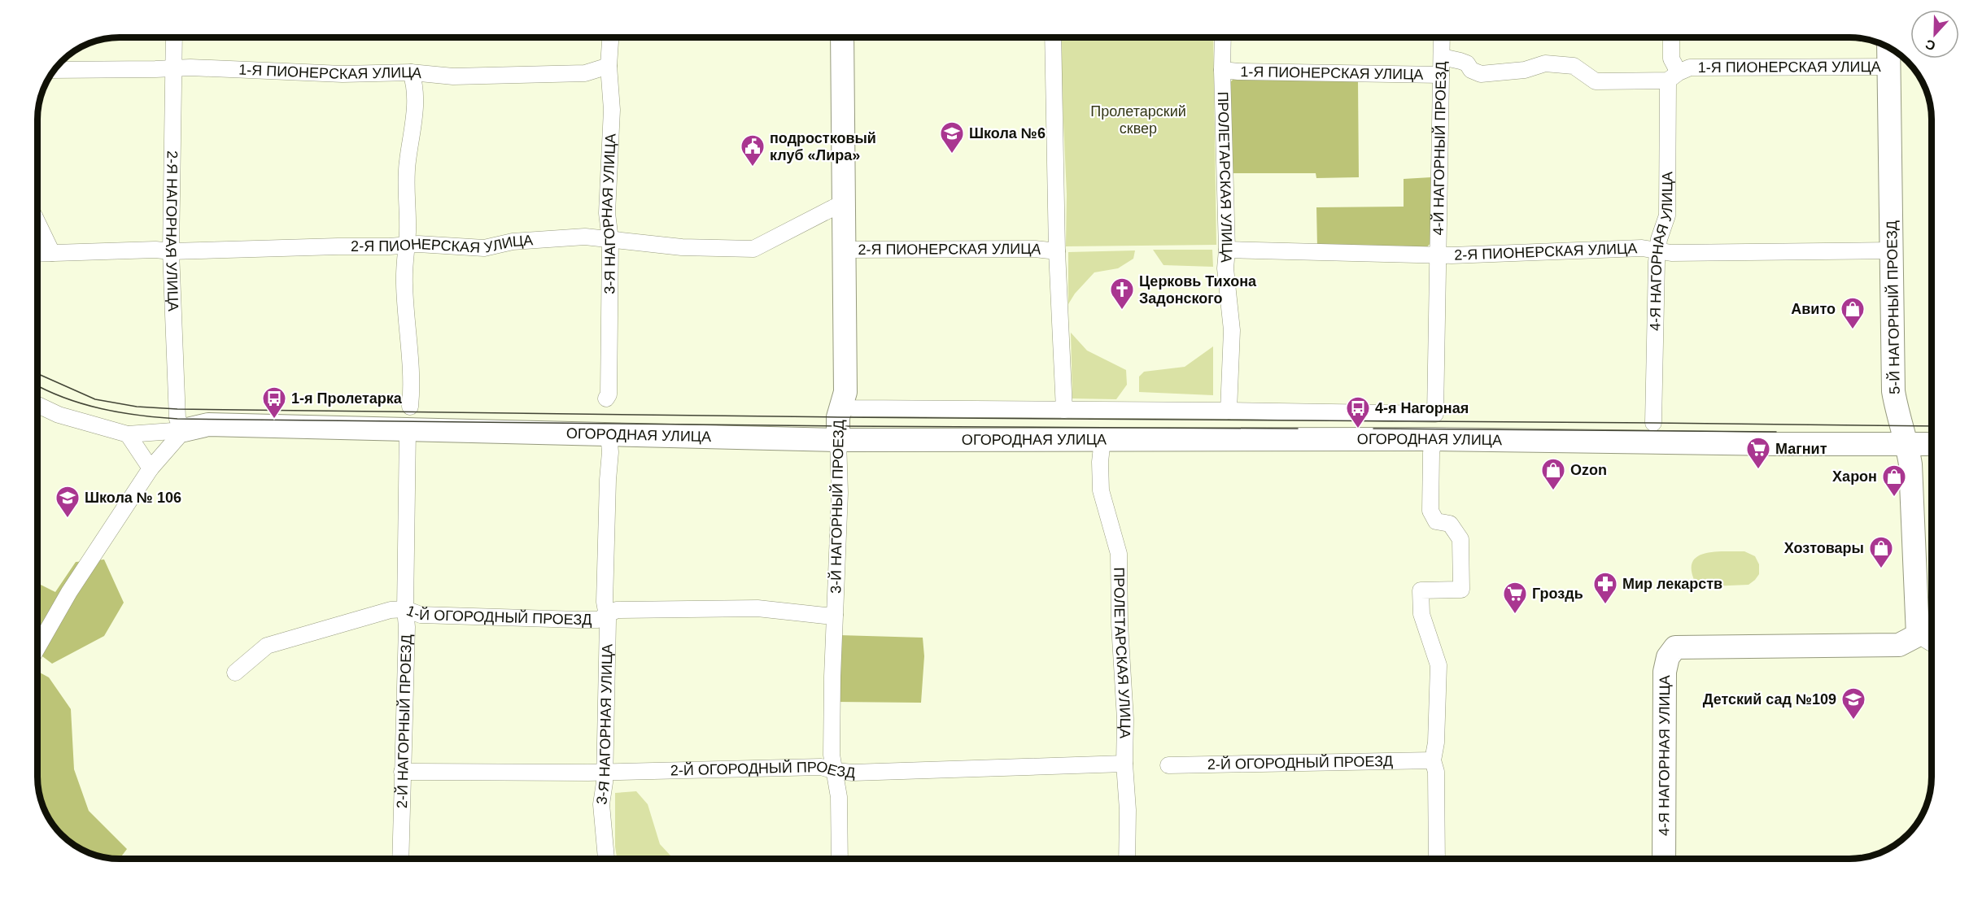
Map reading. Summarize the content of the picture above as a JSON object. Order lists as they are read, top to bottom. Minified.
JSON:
{"streets":{"street":["1-Я ПИОНЕРСКАЯ УЛИЦА","4-Й НАГОРНЫЙ ПРОЕЗД","ПРОЛЕТАРСКАЯ УЛИЦА","3-Я НАГОРНАЯ УЛИЦА","2-Я НАГОРНАЯ УЛИЦА","2-Я ПИОНЕРСКАЯ УЛИЦА","4-Я НАГОРНАЯ УЛИЦА","5-Й НАГОРНЫЙ ПРОЕЗД","ОГОРОДНАЯ УЛИЦА","3-Й НАГОРНЫЙ ПРОЕЗД","1-Й ОГОРОДНЫЙ ПРОЕЗД","2-Й НАГОРНЫЙ ПРОЕЗД","2-Й ОГОРОДНЫЙ ПРОЕЗД"]},"crossings":[["1-Я ПИОНЕРСКАЯ УЛИЦА","4-Й НАГОРНЫЙ ПРОЕЗД"],["1-Я ПИОНЕРСКАЯ УЛИЦА","ПРОЛЕТАРСКАЯ УЛИЦА"],["1-Я ПИОНЕРСКАЯ УЛИЦА","3-Я НАГОРНАЯ УЛИЦА"],["1-Я ПИОНЕРСКАЯ УЛИЦА","2-Я НАГОРНАЯ УЛИЦА"],["1-Я ПИОНЕРСКАЯ УЛИЦА","4-Я НАГОРНАЯ УЛИЦА"],["1-Я ПИОНЕРСКАЯ УЛИЦА","5-Й НАГОРНЫЙ ПРОЕЗД"],["4-Й НАГОРНЫЙ ПРОЕЗД","ПРОЛЕТАРСКАЯ УЛИЦА"],["4-Й НАГОРНЫЙ ПРОЕЗД","2-Я ПИОНЕРСКАЯ УЛИЦА"],["ПРОЛЕТАРСКАЯ УЛИЦА","2-Я ПИОНЕРСКАЯ УЛИЦА"],["ПРОЛЕТАРСКАЯ УЛИЦА","ОГОРОДНАЯ УЛИЦА"],["ПРОЛЕТАРСКАЯ УЛИЦА","2-Й ОГОРОДНЫЙ ПРОЕЗД"],["3-Я НАГОРНАЯ УЛИЦА","2-Я ПИОНЕРСКАЯ УЛИЦА"],["3-Я НАГОРНАЯ УЛИЦА","ОГОРОДНАЯ УЛИЦА"],["3-Я НАГОРНАЯ УЛИЦА","1-Й ОГОРОДНЫЙ ПРОЕЗД"],["3-Я НАГОРНАЯ УЛИЦА","2-Й ОГОРОДНЫЙ ПРОЕЗД"],["2-Я НАГОРНАЯ УЛИЦА","2-Я ПИОНЕРСКАЯ УЛИЦА"],["2-Я НАГОРНАЯ УЛИЦА","ОГОРОДНАЯ УЛИЦА"],["2-Я ПИОНЕРСКАЯ УЛИЦА","4-Я НАГОРНАЯ УЛИЦА"],["2-Я ПИОНЕРСКАЯ УЛИЦА","5-Й НАГОРНЫЙ ПРОЕЗД"],["2-Я ПИОНЕРСКАЯ УЛИЦА","3-Й НАГОРНЫЙ ПРОЕЗД"],["4-Я НАГОРНАЯ УЛИЦА","5-Й НАГОРНЫЙ ПРОЕЗД"],["5-Й НАГОРНЫЙ ПРОЕЗД","ОГОРОДНАЯ УЛИЦА"],["ОГОРОДНАЯ УЛИЦА","3-Й НАГОРНЫЙ ПРОЕЗД"],["ОГОРОДНАЯ УЛИЦА","2-Й НАГОРНЫЙ ПРОЕЗД"],["3-Й НАГОРНЫЙ ПРОЕЗД","1-Й ОГОРОДНЫЙ ПРОЕЗД"],["3-Й НАГОРНЫЙ ПРОЕЗД","2-Й ОГОРОДНЫЙ ПРОЕЗД"],["1-Й ОГОРОДНЫЙ ПРОЕЗД","2-Й НАГОРНЫЙ ПРОЕЗД"],["2-Й НАГОРНЫЙ ПРОЕЗД","2-Й ОГОРОДНЫЙ ПРОЕЗД"]],"parks":["Пролетарский сквер"],"places":{"school or university":["Школа №6","Школа № 106","Детский сад №109"],"public building":["подростковый клуб «Лира»"],"church":["Церковь Тихона Задонского"],"shop":["Авито","Ozon","Харон","Хозтовары"],"bus stop":["1-я Пролетарка","4-я Нагорная"],"supermarket":["Магнит","Гроздь"],"pharmacy":["Мир лекарств"]},"north":"bottom"}
